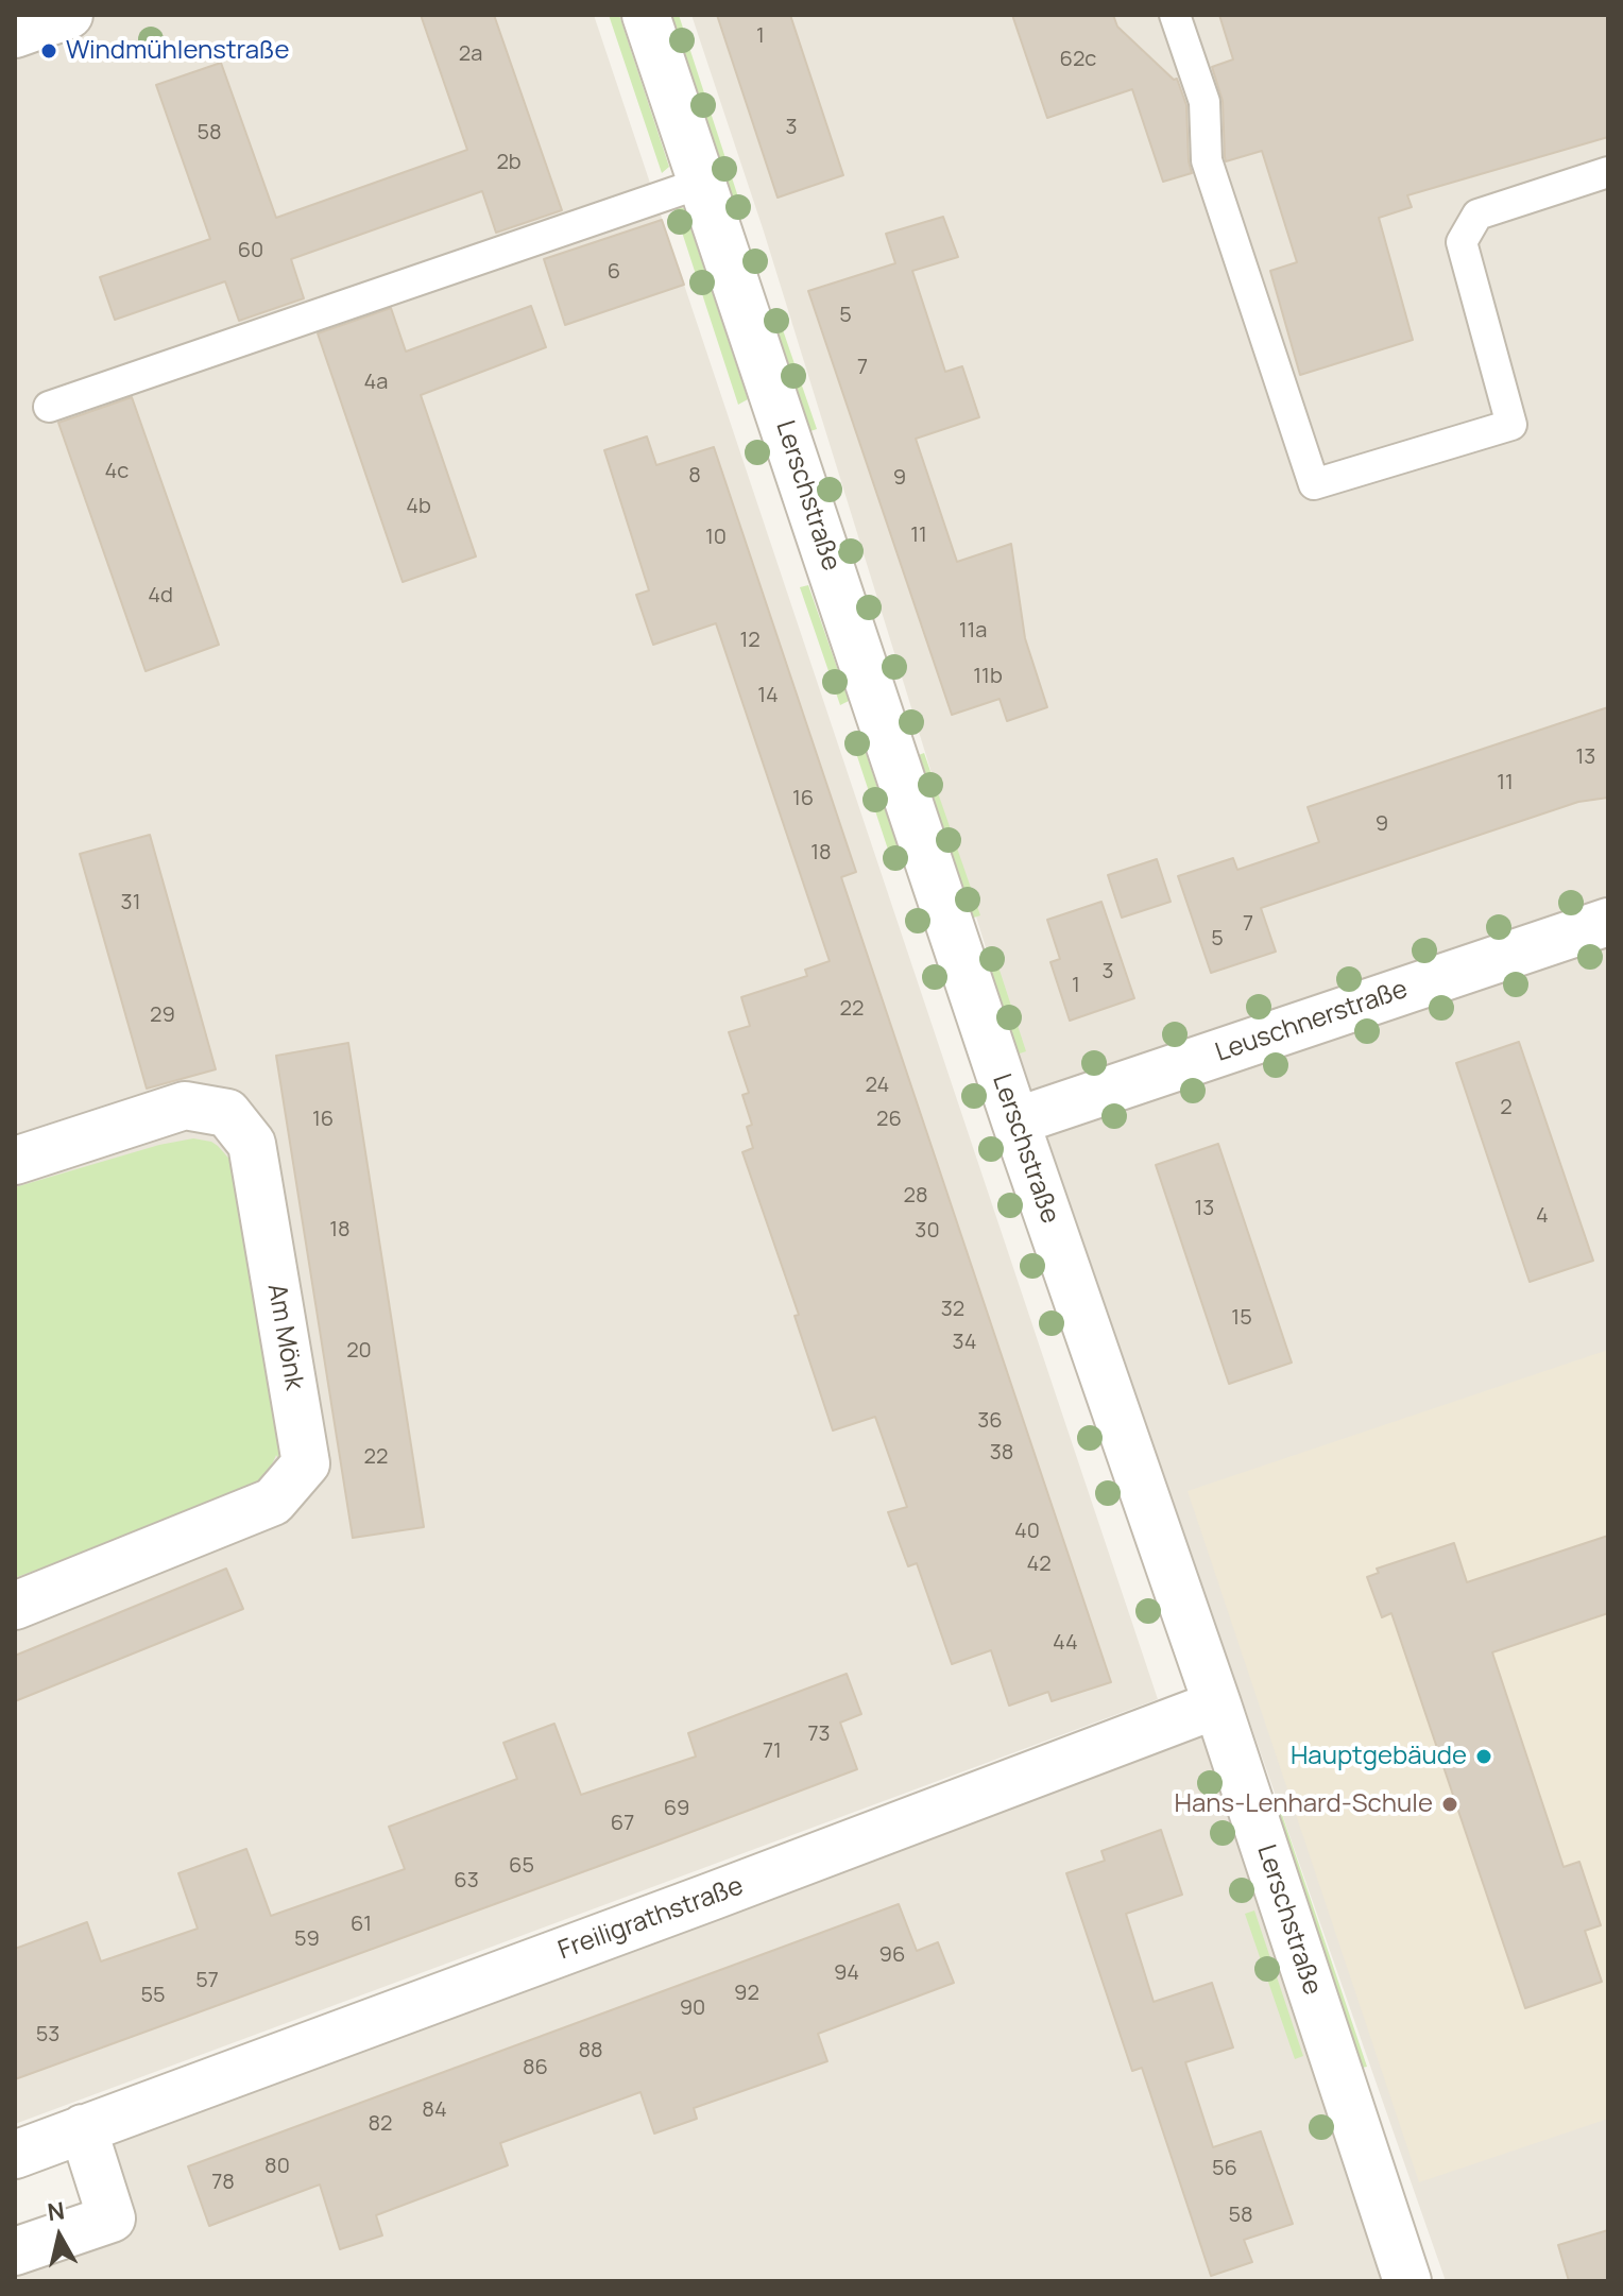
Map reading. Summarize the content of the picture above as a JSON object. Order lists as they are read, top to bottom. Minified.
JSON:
{"streets":{"street":["Lerschstraße","Leuschnerstraße","Am Mönk","Freiligrathstraße"]},"crossings":[["Lerschstraße","Leuschnerstraße"],["Lerschstraße","Freiligrathstraße"]],"places":["Windmühlenstraße","Hauptgebäude","Hans-Lenhard-Schule"],"house_numbers":["1","2a","62c","3","58","2b","60","6","5","7","4a","4c","8","9","4b","11","10","4d","11a","12","11b","14","13","11","16","9","18","31","7","5","3","1","22","29","24","2","16","26","28","13","4","18","30","32","15","34","20","36","38","22","40","42","44","73","71","69","67","65","63","61","59","96","94","57","92","55","90","53","88","86","84","82","80","56","78","58"],"north":"top"}
